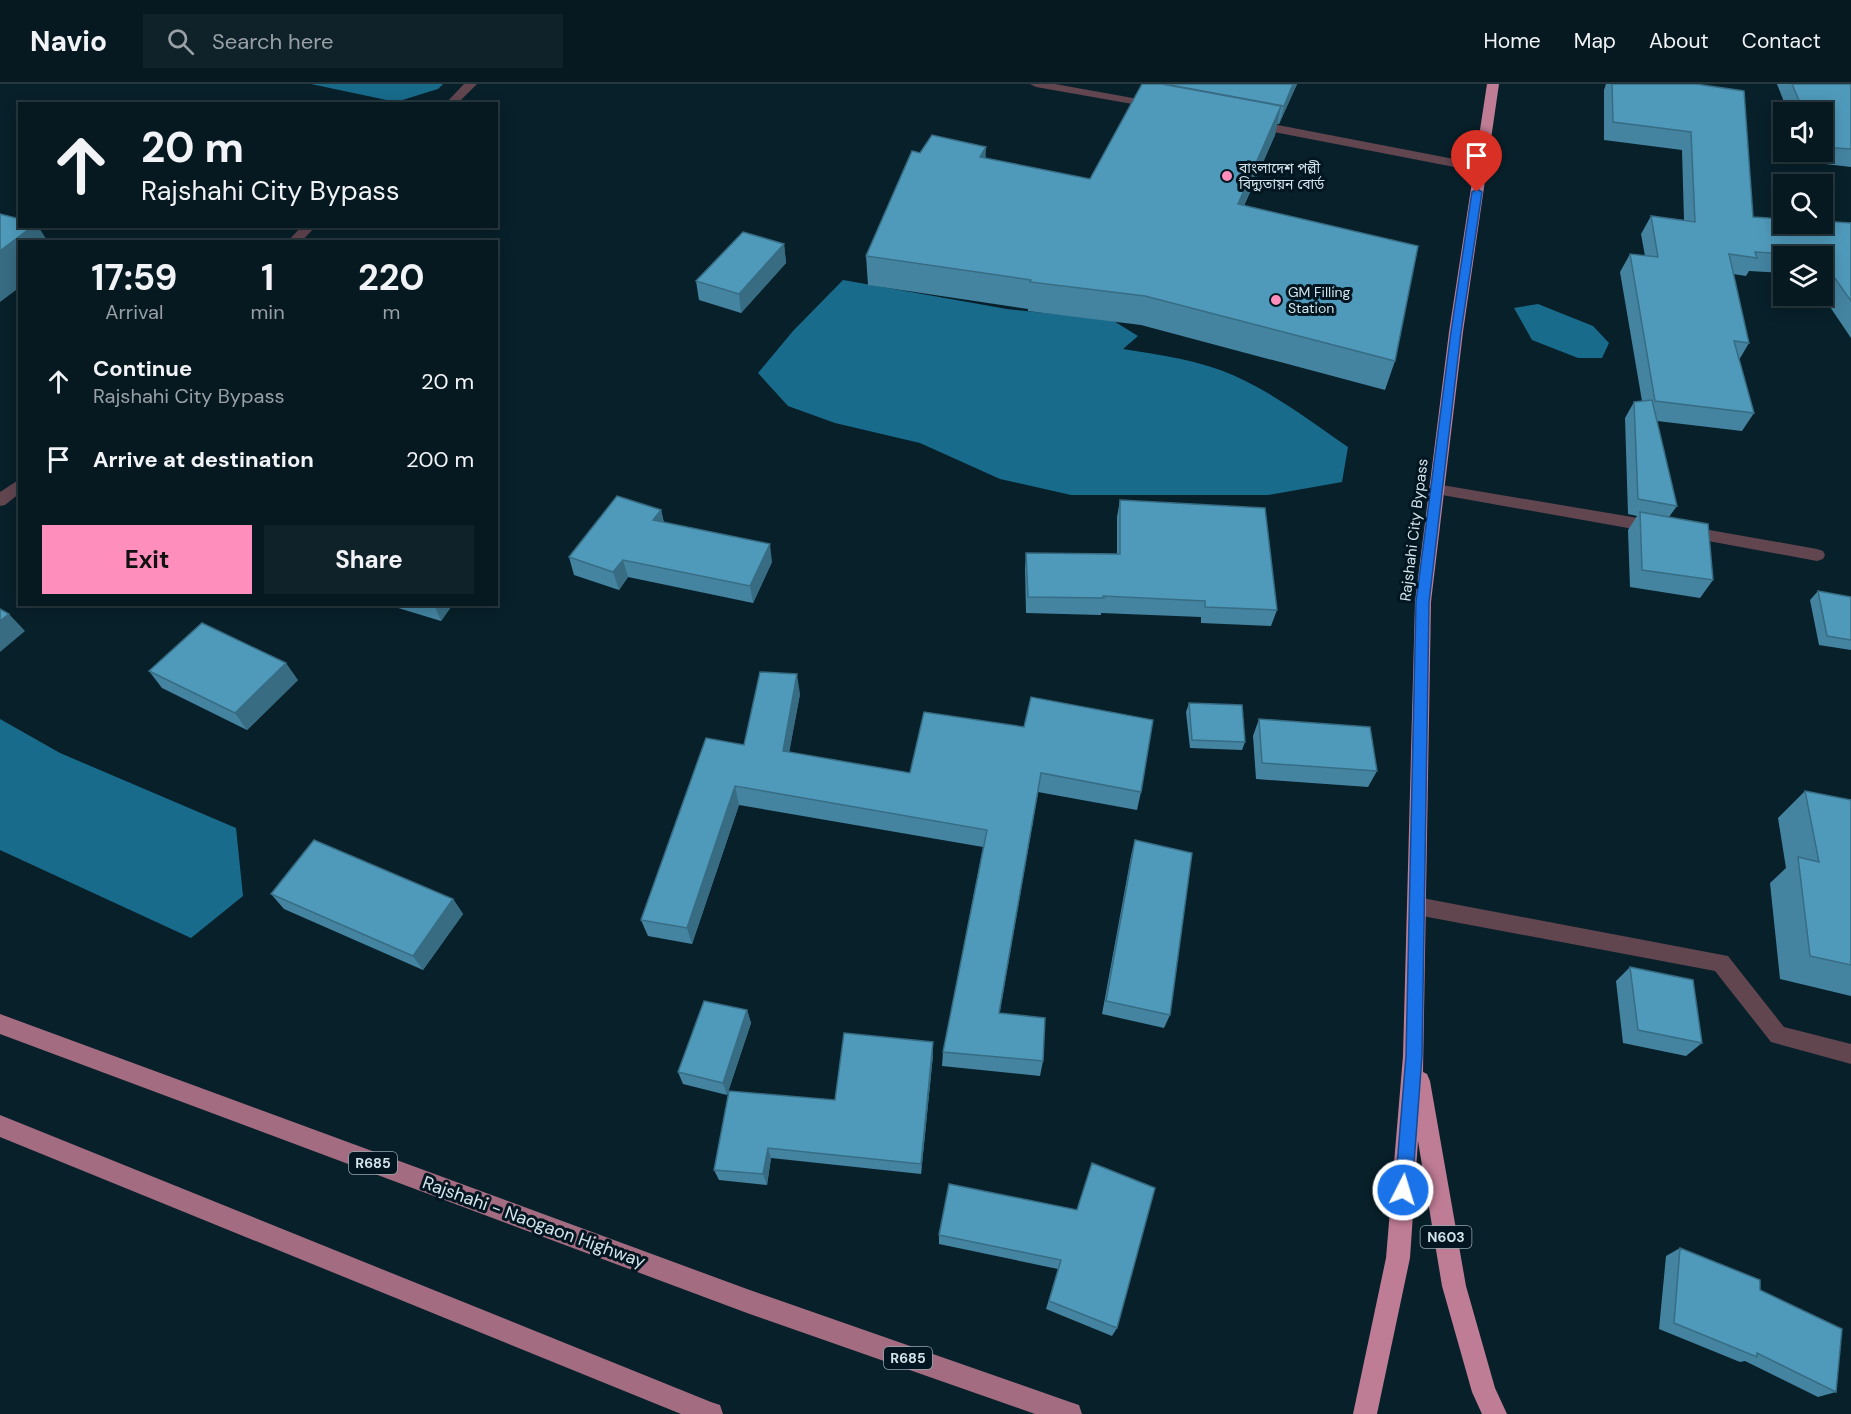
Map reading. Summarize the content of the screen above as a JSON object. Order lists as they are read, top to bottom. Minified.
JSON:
{"streets":{"highway":["Rajshahi City Bypass","N603"],"main road":["R685","Rajshahi - Naogaon Highway"]},"crossings":[["Rajshahi City Bypass","N603"]],"places":["বাংলাদেশ পল্লী বিদ্যুতায়ন বোর্ড","GM Filling Station"],"page":{"header":"Navio","search":"Search here","nav":["Home","Map","About","Contact"],"turn":["20 m","Rajshahi City Bypass"],"eta":["17:59","Arrival","1","min","220","m"],"list":[{"name":"Continue","note":"Rajshahi City Bypass","value":"20 m"},{"name":"Arrive at destination","value":"200 m"}],"buttons":["Exit","Share"]}}
